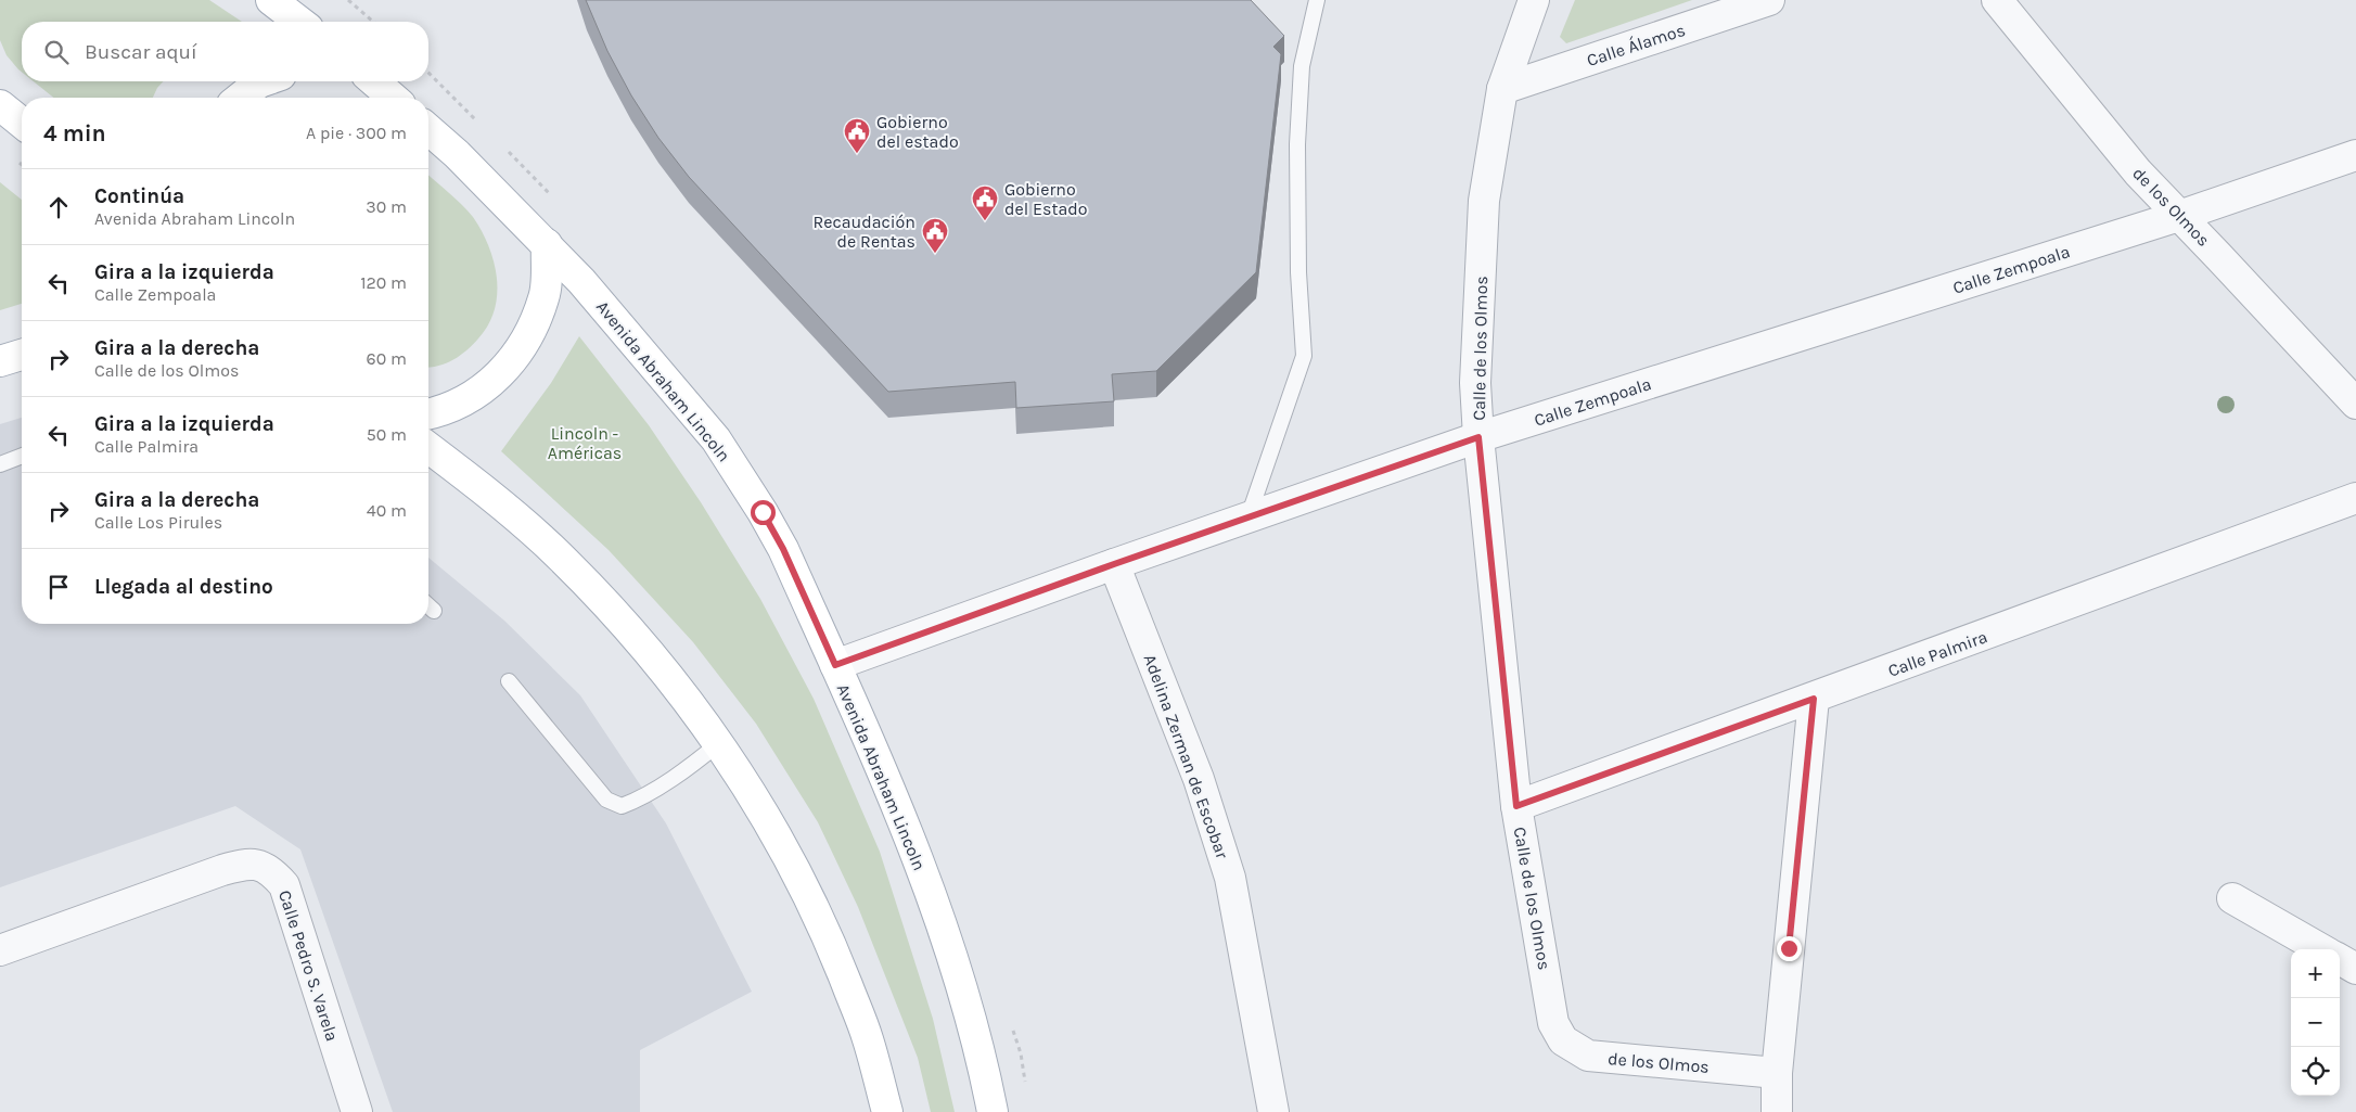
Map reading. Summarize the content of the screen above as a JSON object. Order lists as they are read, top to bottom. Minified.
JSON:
{"streets":{"main road":["Avenida Abraham Lincoln"],"street":["Calle Álamos","de los Olmos","Calle Zempoala","Calle de los Olmos","Calle Palmira","Adelina Zerman de Escobar","Calle Pedro S. Varela"]},"crossings":[["Calle Álamos","Calle de los Olmos"],["de los Olmos","Calle Zempoala"],["de los Olmos","Calle de los Olmos"],["Calle Zempoala","Calle de los Olmos"],["Calle Zempoala","Avenida Abraham Lincoln"],["Calle Zempoala","Adelina Zerman de Escobar"],["Calle de los Olmos","Calle Palmira"]],"parks":["Lincoln - Américas"],"places":{"public building":["Gobierno del estado","Gobierno del Estado","Recaudación de Rentas"]},"page":{"search":"Buscar aquí","heading":["4 min","A pie · 300 m"],"list":[["Continúa","Avenida Abraham Lincoln","30 m"],["Gira a la izquierda","Calle Zempoala","120 m"],["Gira a la derecha","Calle de los Olmos","60 m"],["Gira a la izquierda","Calle Palmira","50 m"],["Gira a la derecha","Calle Los Pirules","40 m"],"Llegada al destino"],"map_buttons":["+","−"]}}
